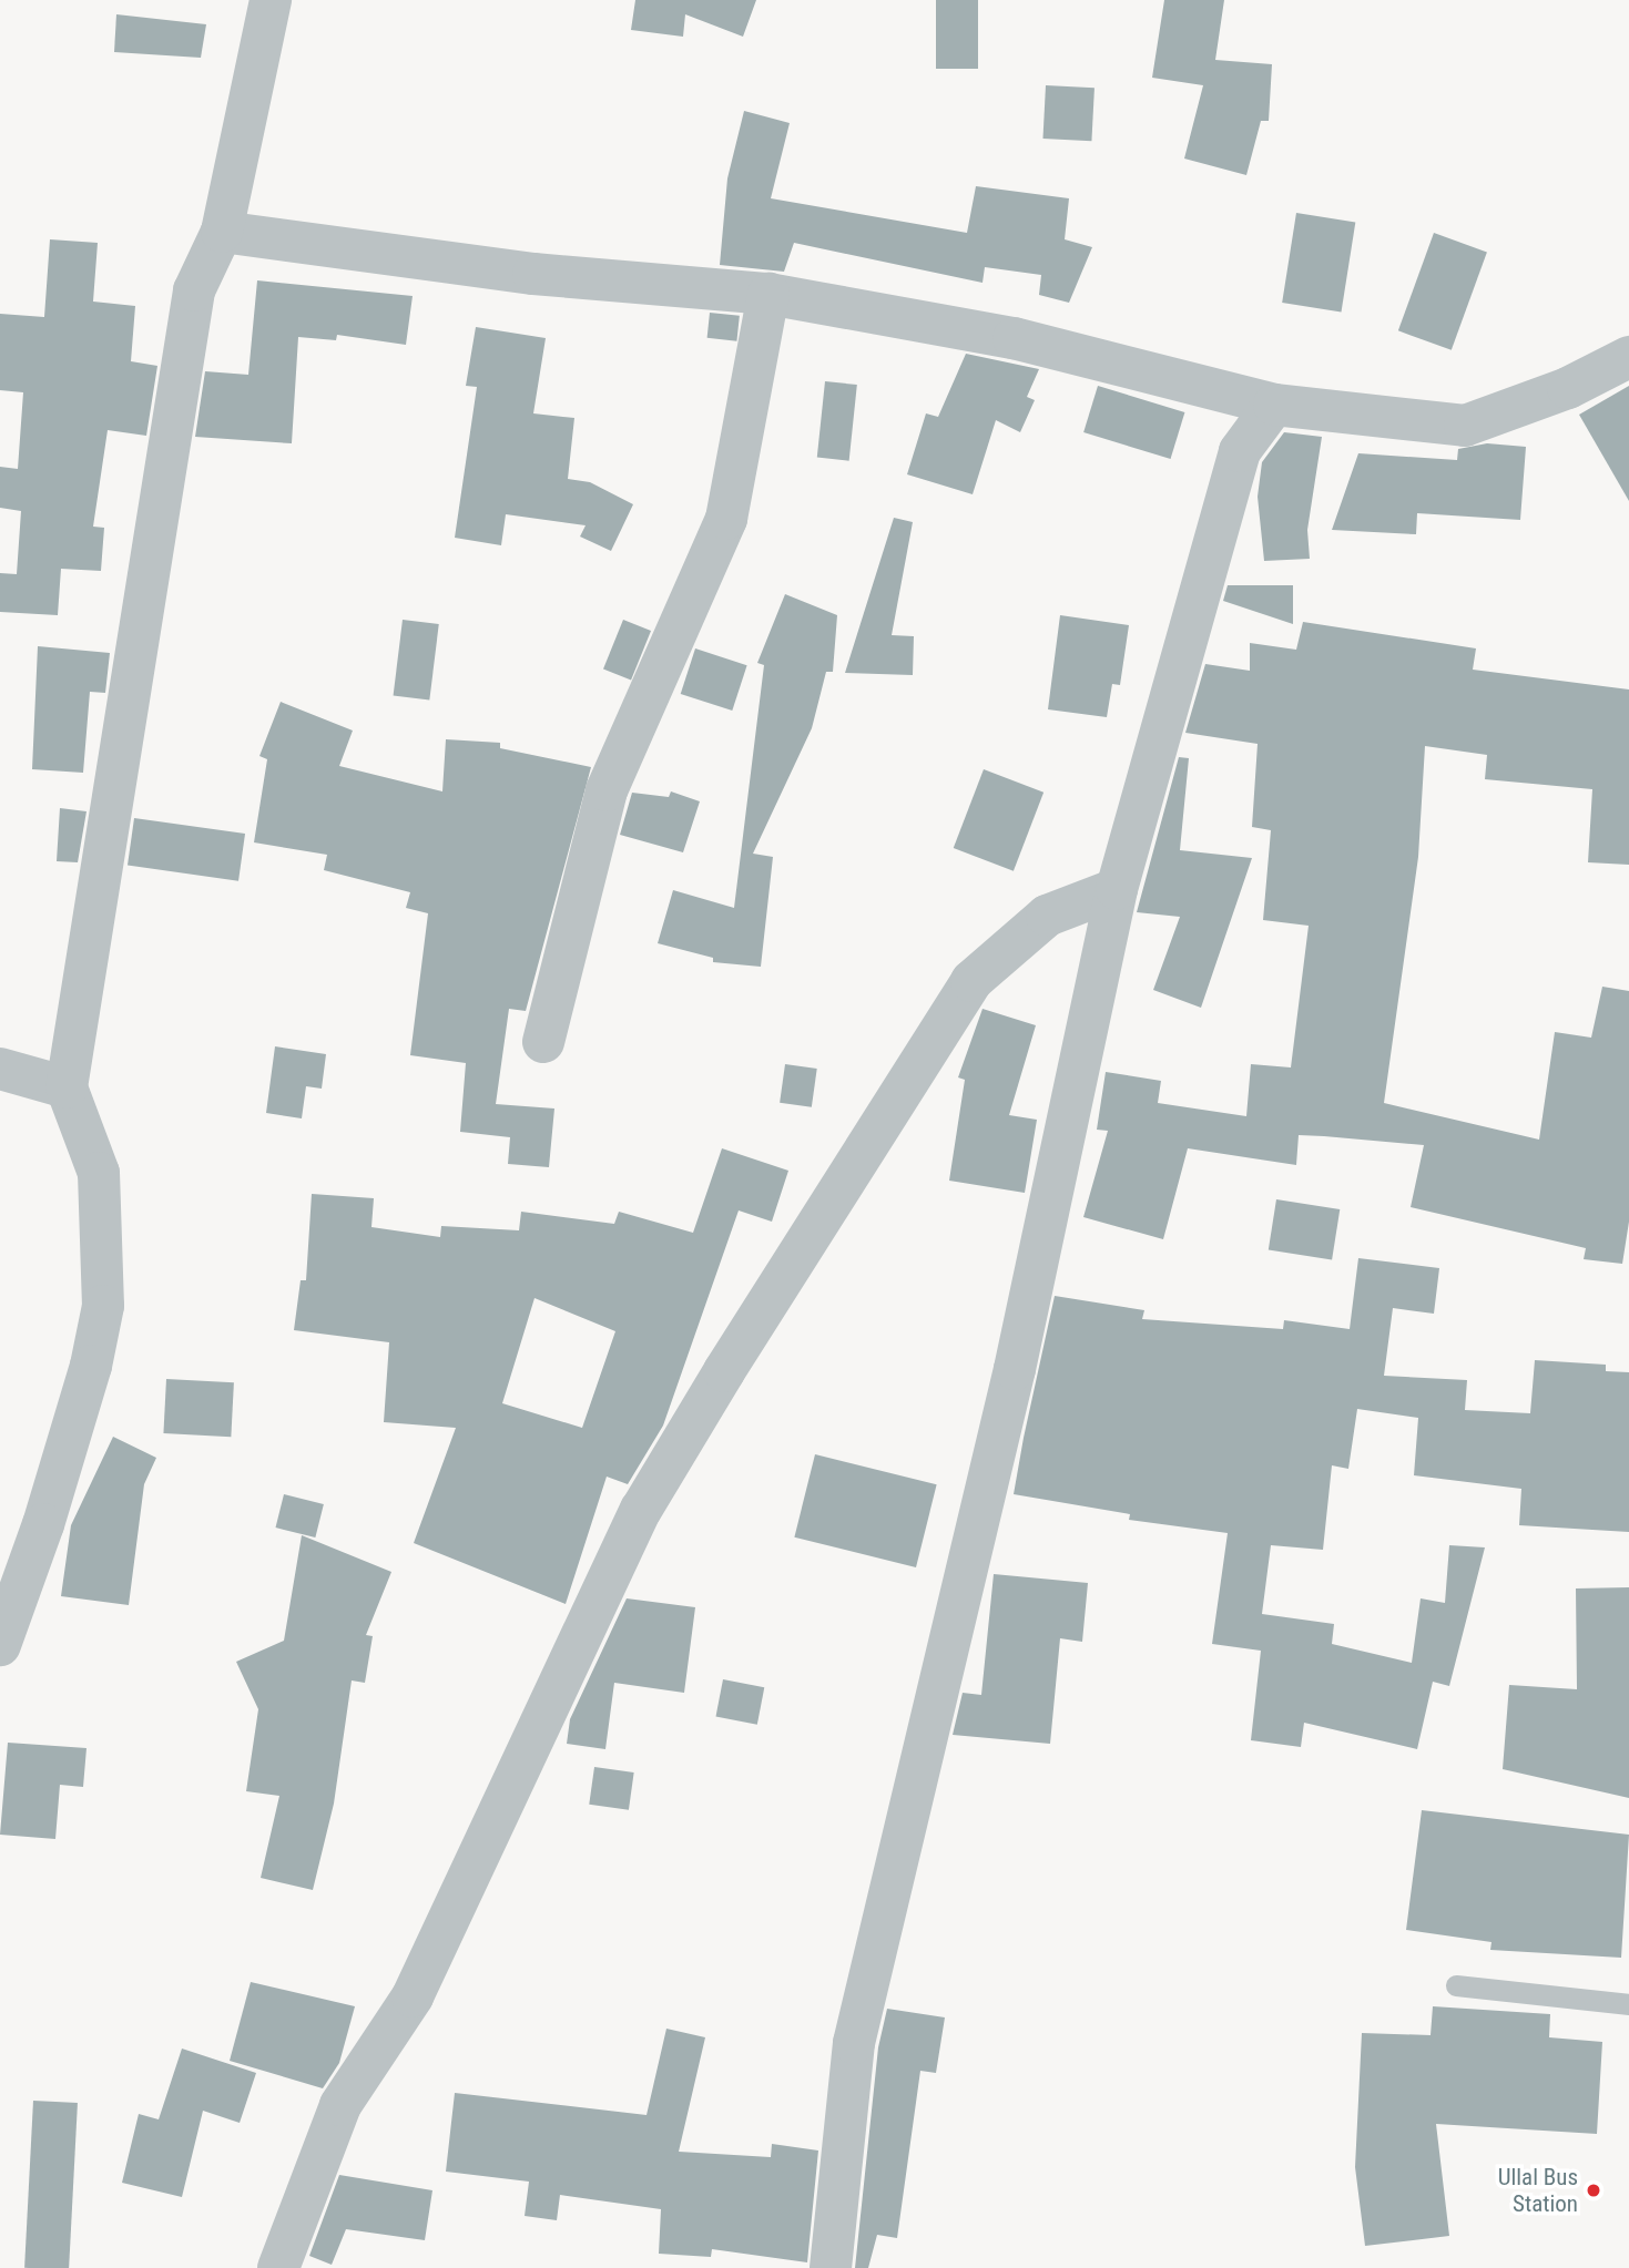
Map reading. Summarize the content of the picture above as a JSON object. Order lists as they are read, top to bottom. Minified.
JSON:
{"places":["Ullal Bus Station"]}
